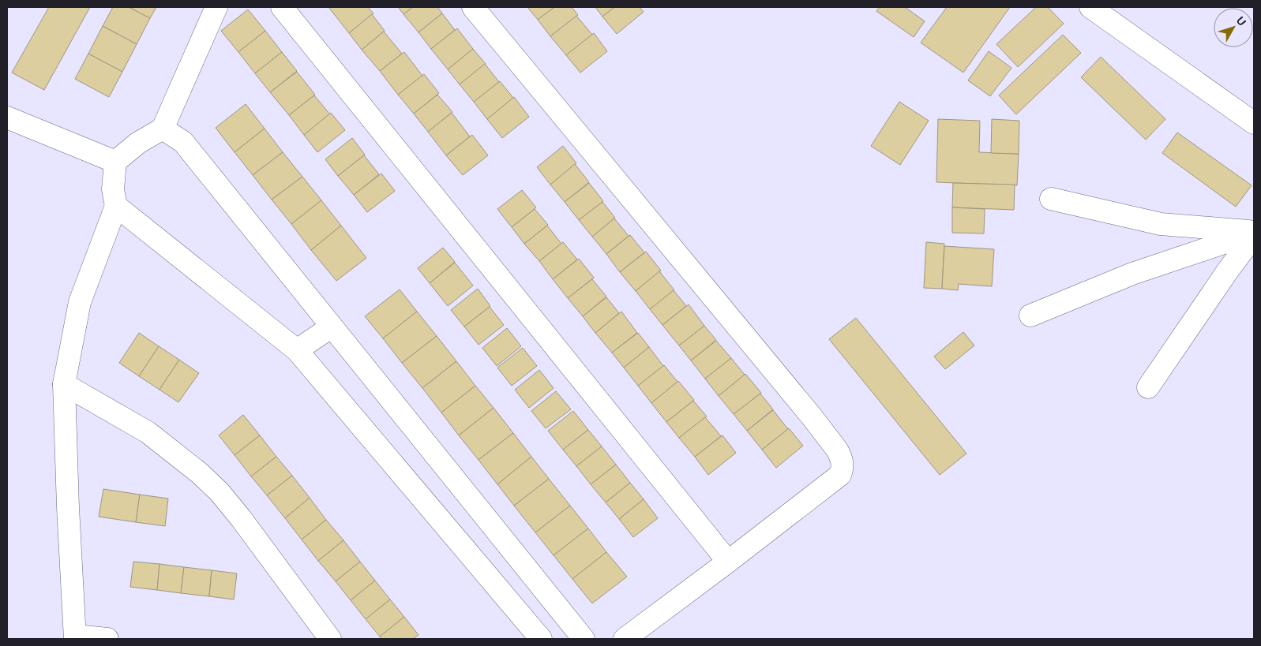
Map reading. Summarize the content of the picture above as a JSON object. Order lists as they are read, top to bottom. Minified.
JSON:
{"north":"top right"}
